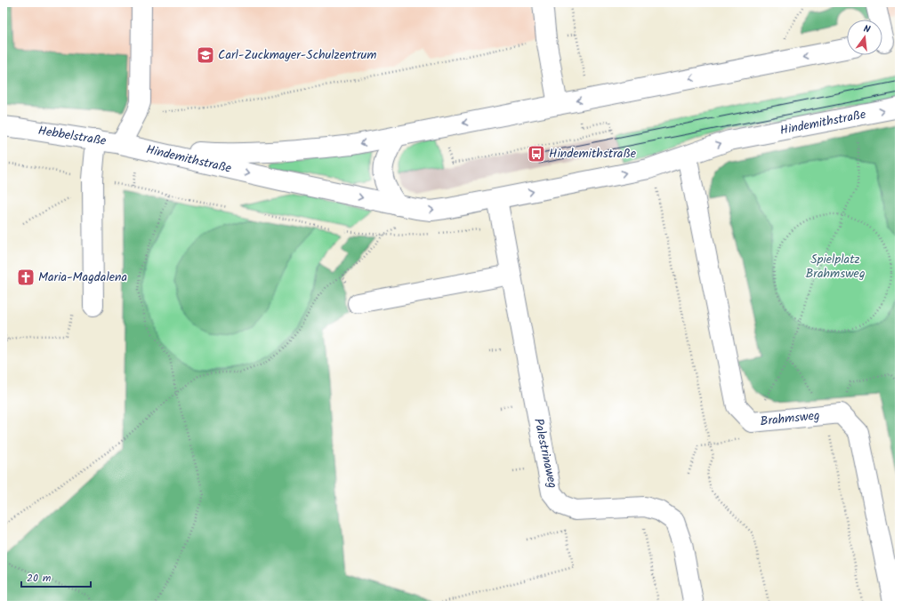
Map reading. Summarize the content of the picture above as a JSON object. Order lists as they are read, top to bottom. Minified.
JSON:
{"streets":{"street":["Hindemithstraße","Hebbelstraße","Brahmsweg","Palestrinaweg"]},"crossings":[["Hindemithstraße","Hebbelstraße"],["Hindemithstraße","Brahmsweg"],["Hindemithstraße","Palestrinaweg"]],"parks":["Spielplatz Brahmsweg"],"places":{"school or university":["Carl-Zuckmayer-Schulzentrum"],"bus stop":["Hindemithstraße"],"church":["Maria-Magdalena"]},"scale_bar":"20 m","north":"top"}
